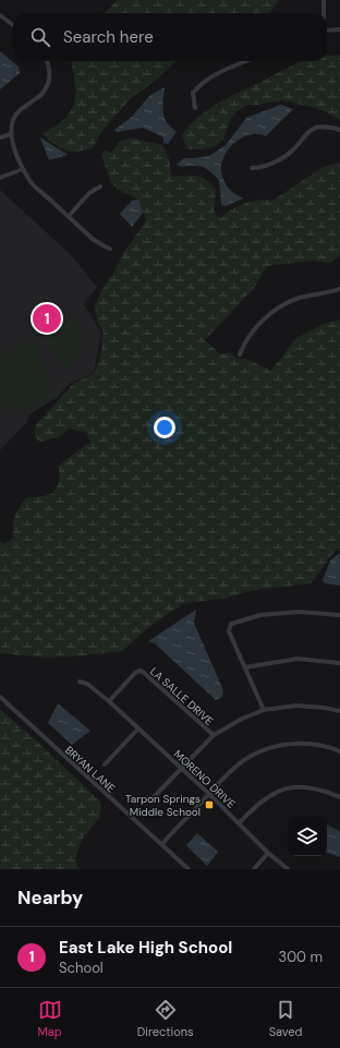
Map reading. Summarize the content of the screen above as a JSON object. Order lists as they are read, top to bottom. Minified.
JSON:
{"streets":{"street":["LA SALLE DRIVE","BRYAN LANE","MORENO DRIVE"]},"crossings":[["LA SALLE DRIVE","MORENO DRIVE"]],"places":{"transit":["Tarpon Springs Middle School"]},"page":{"search":"Search here","pins":"1","heading":"Nearby","list":[{"mark":"1","name":"East Lake High School","note":"School","value":"300 m"}],"nav":["Map","Directions","Saved"]}}
